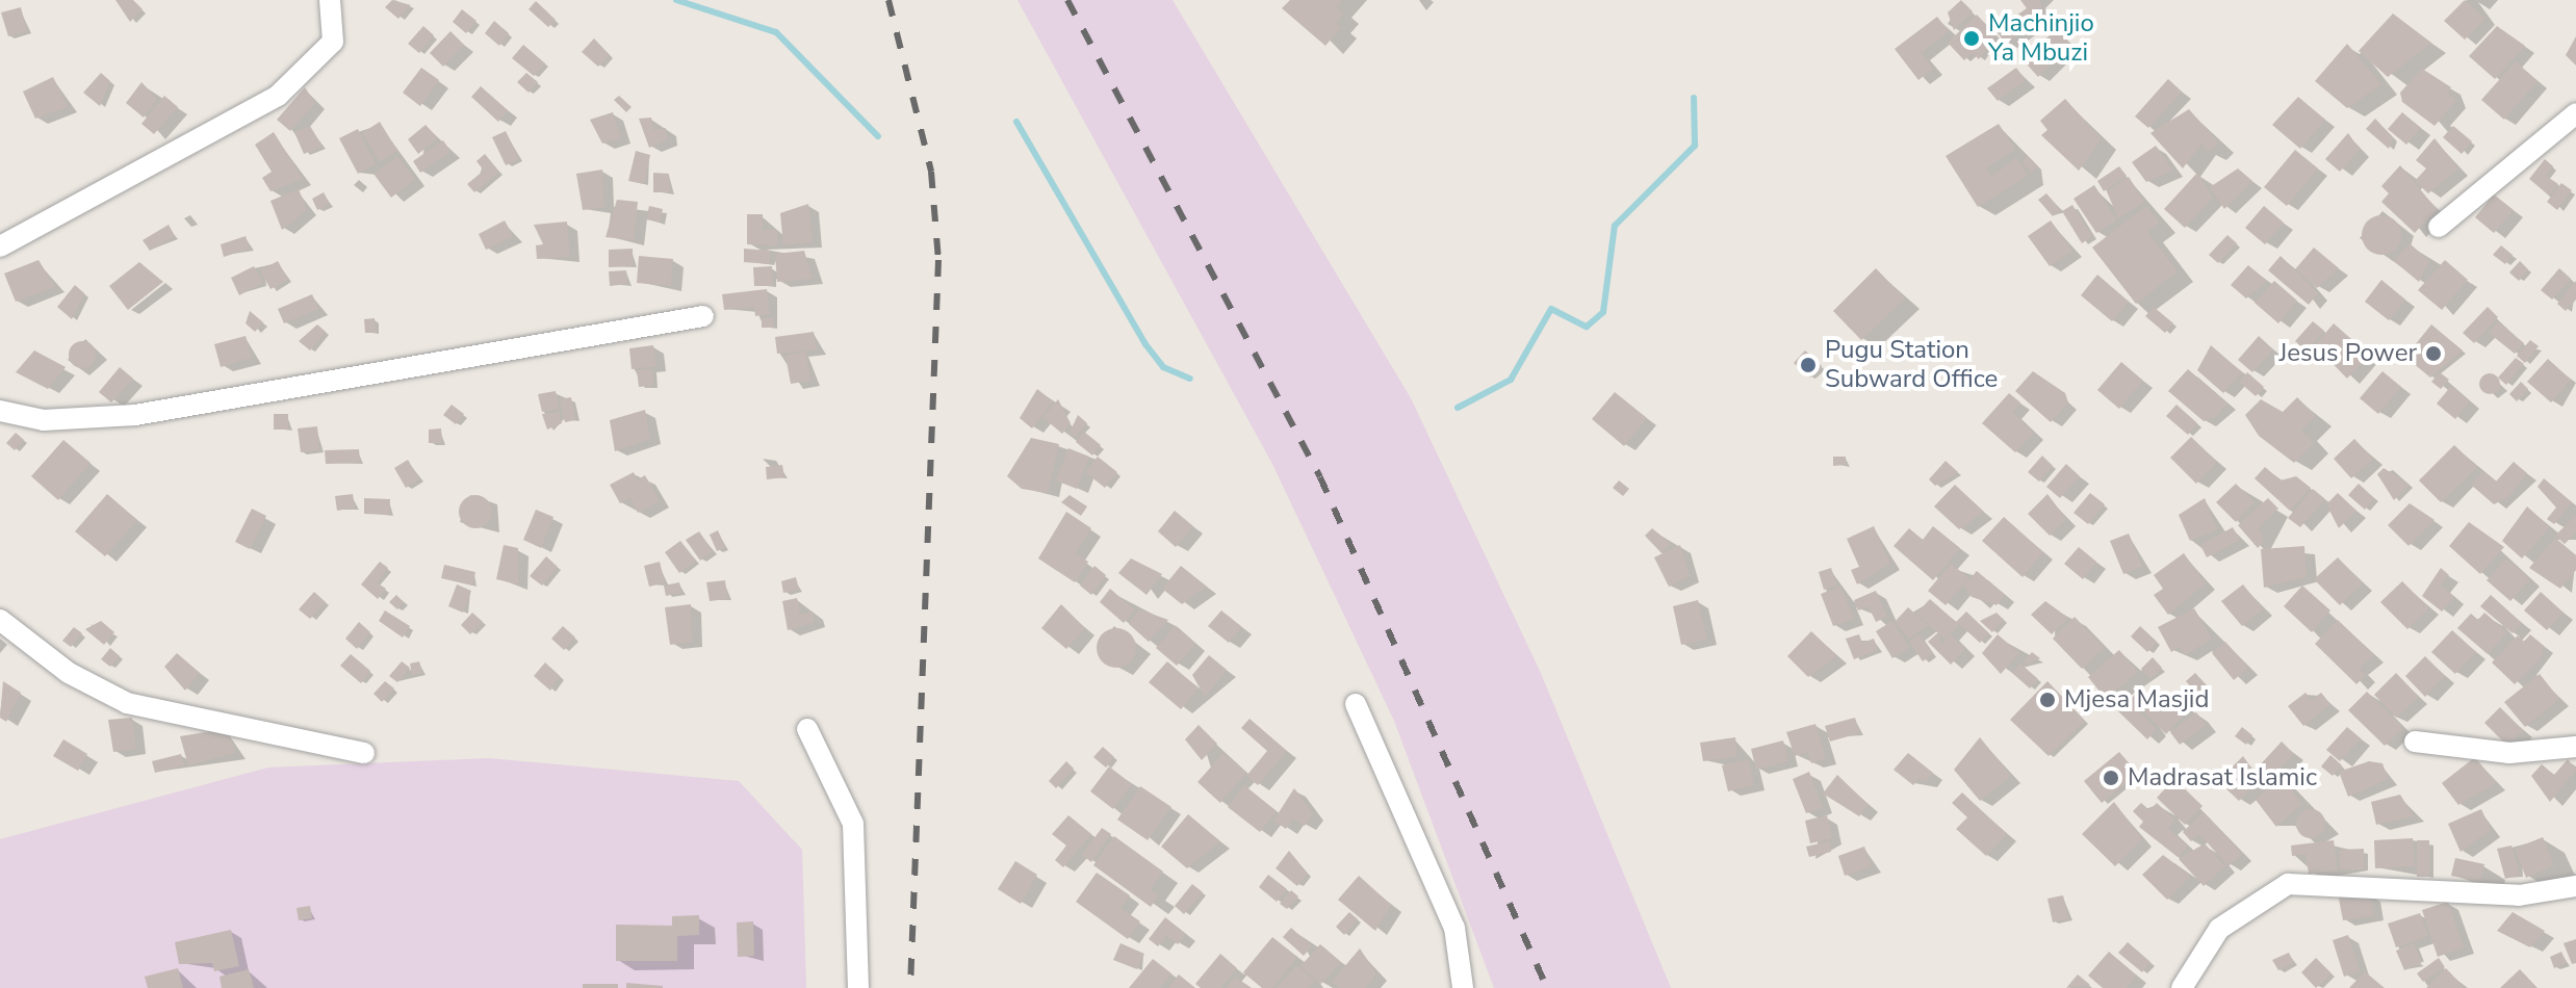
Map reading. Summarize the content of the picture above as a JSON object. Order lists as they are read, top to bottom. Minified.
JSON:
{"places":["Machinjio Ya Mbuzi","Jesus Power","Pugu Station Subward Office","Mjesa Masjid","Madrasat Islamic"]}
